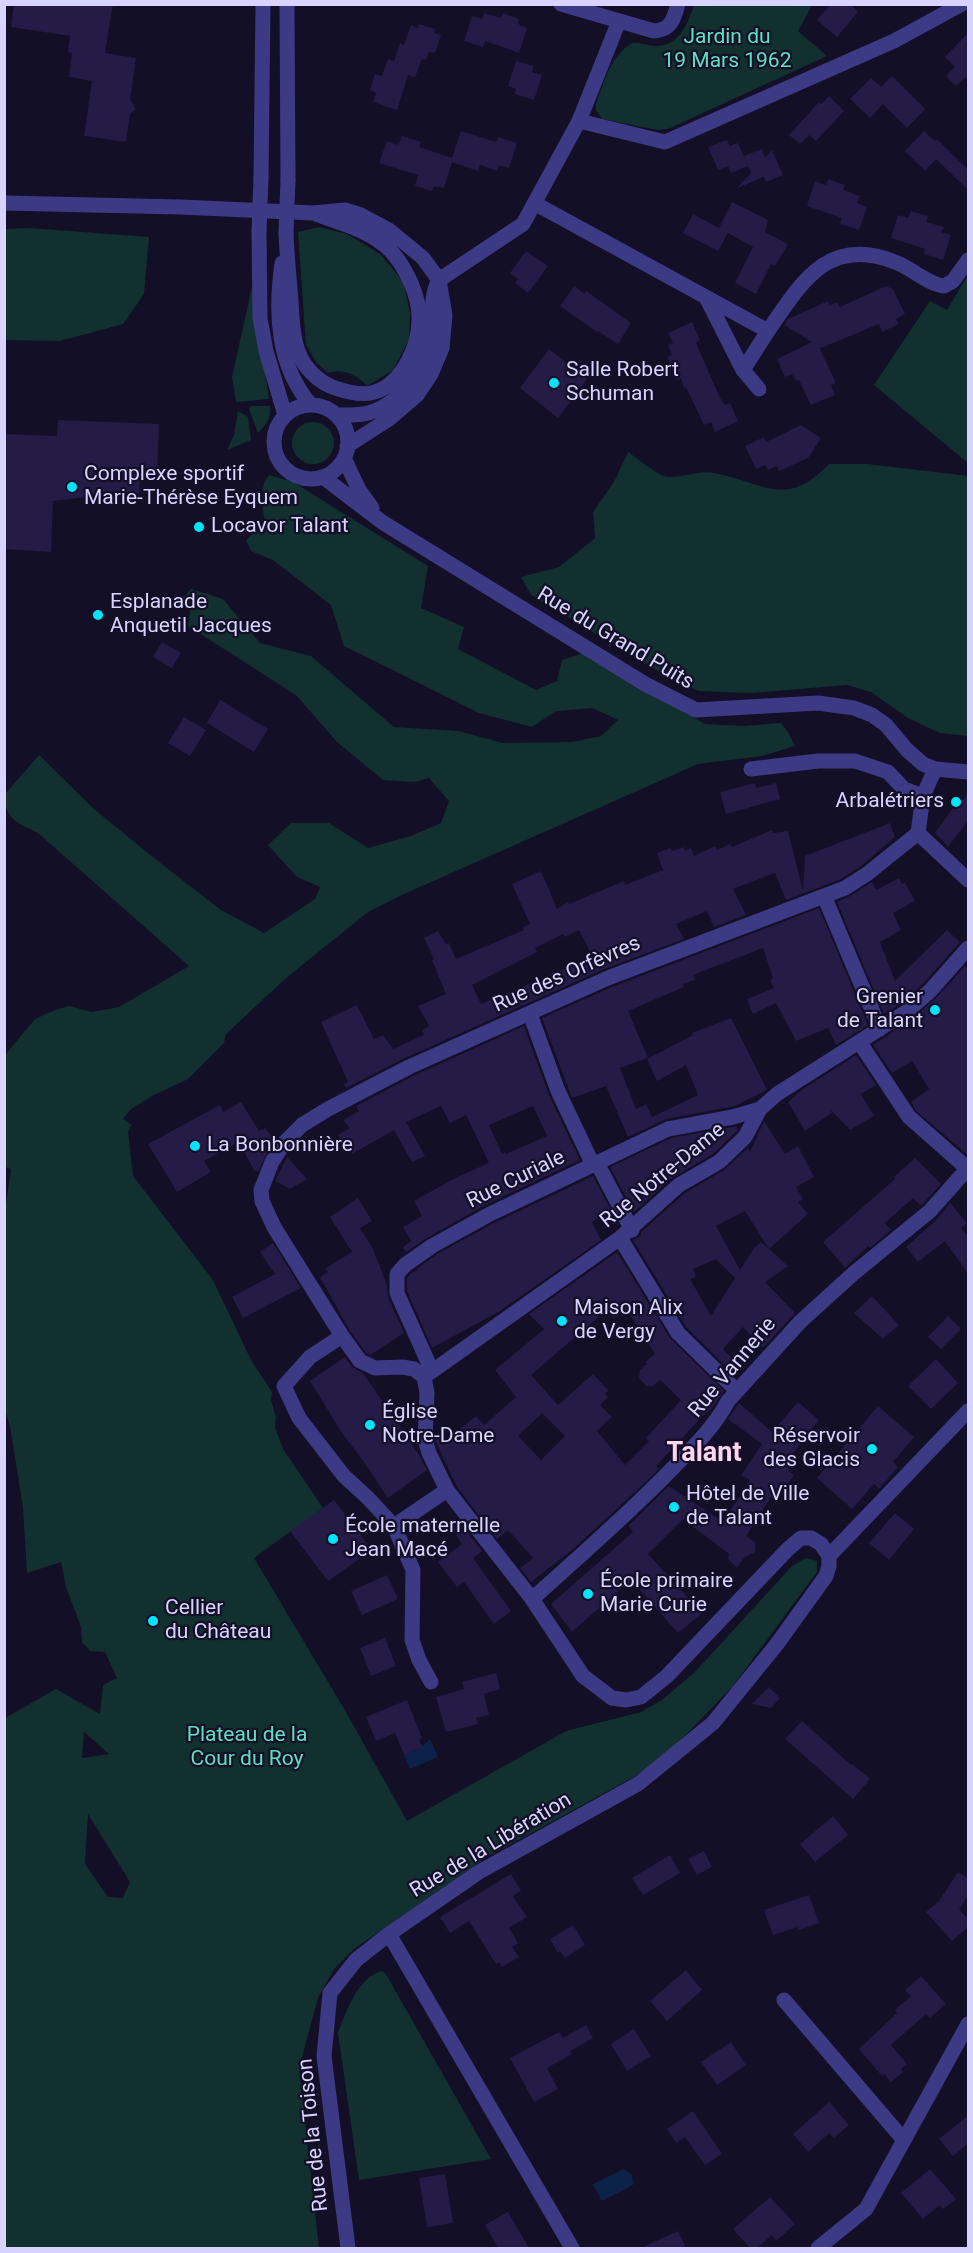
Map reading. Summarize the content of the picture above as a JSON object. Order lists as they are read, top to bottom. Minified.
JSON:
{"streets":{"street":["Rue du Grand Puits","Rue des Orfèvres","Rue Notre-Dame","Rue Curiale","Rue Vannerie","Rue de la Libération","Rue de la Toison"]},"crossings":[["Rue Notre-Dame","Rue Curiale"],["Rue de la Libération","Rue de la Toison"]],"districts":["Talant"],"parks":["Jardin du 19 Mars 1962","Plateau de la Cour du Roy"],"places":["Salle Robert Schuman","Complexe sportif Marie-Thérèse Eyquem","Locavor Talant","Esplanade Anquetil Jacques","Arbalétriers","Grenier de Talant","La Bonbonnière","Maison Alix de Vergy","Église Notre-Dame","Réservoir des Glacis","Hôtel de Ville de Talant","École maternelle Jean Macé","École primaire Marie Curie","Cellier du Château"]}
